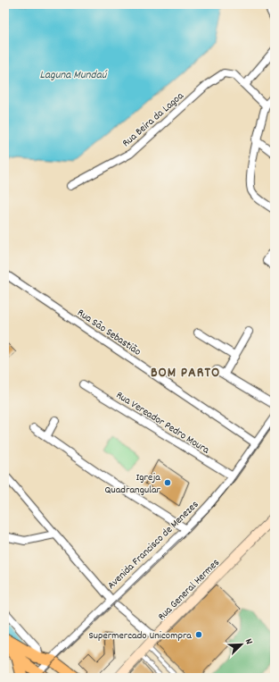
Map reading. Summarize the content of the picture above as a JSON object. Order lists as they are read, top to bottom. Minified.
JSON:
{"streets":{"street":["Rua Beira da Lagoa","Rua São Sebastião","Rua Vereador Pedro Moura","Avenida Francisco de Menezes","Rua General Hermes"]},"crossings":[["Rua São Sebastião","Avenida Francisco de Menezes"],["Rua Vereador Pedro Moura","Avenida Francisco de Menezes"]],"districts":["BOM PARTO"],"water":["Laguna Mundaú"],"places":["Igreja Quadrangular","Supermercado Unicompra"],"north":"top right"}
